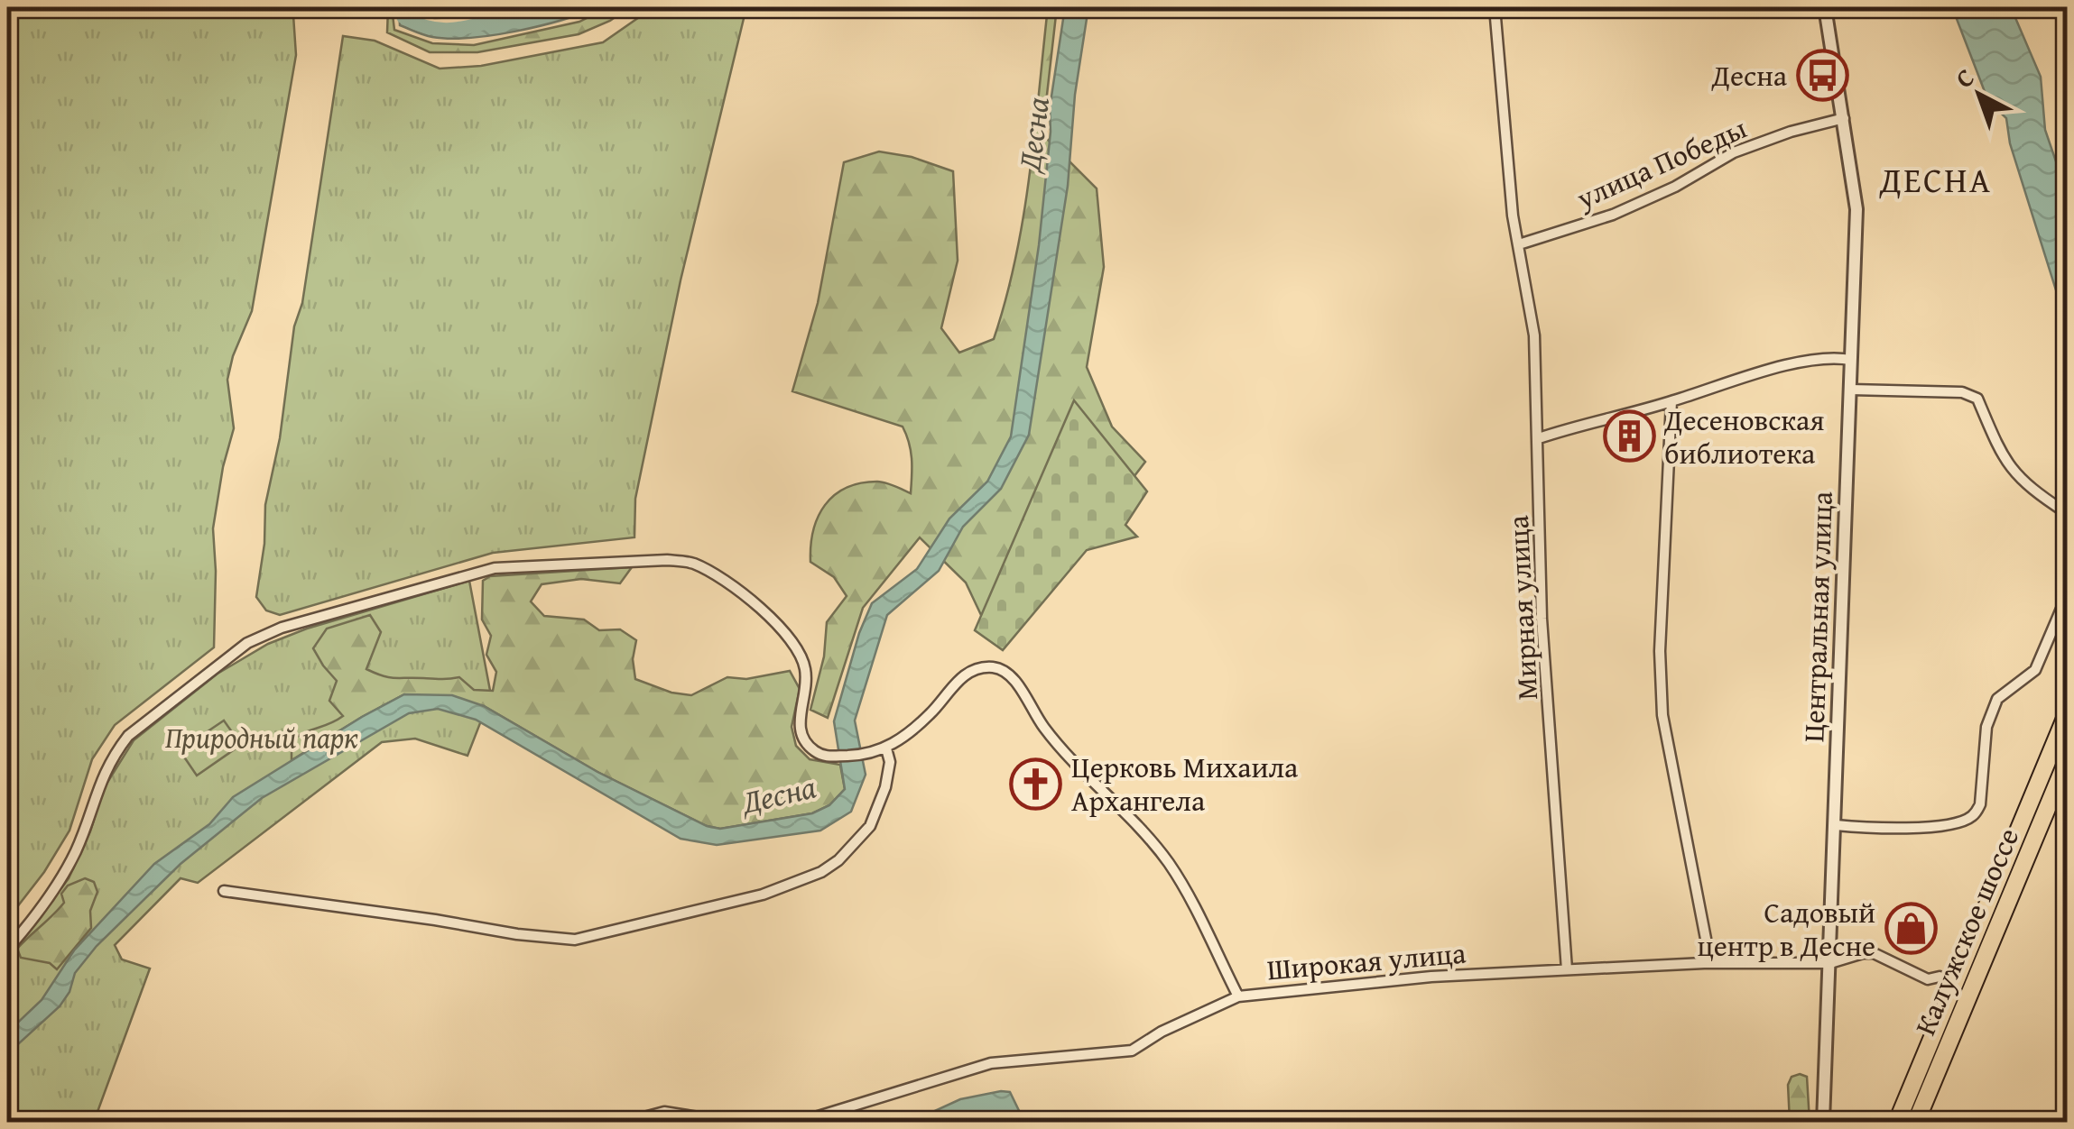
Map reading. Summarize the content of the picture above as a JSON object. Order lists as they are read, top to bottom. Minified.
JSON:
{"streets":{"highway":["Калужское шоссе"],"street":["улица Победы","Мирная улица","Центральная улица","Широкая улица"]},"crossings":[["улица Победы","Мирная улица"],["улица Победы","Центральная улица"],["Мирная улица","Широкая улица"],["Центральная улица","Широкая улица"]],"districts":["ДЕСНА"],"water":["Десна"],"parks":["Природный парк"],"places":{"bus stop":["Десна"],"building":["Десеновская библиотека"],"church":["Церковь Михаила Архангела"],"shop":["Садовый центр в Десне"]},"north":"top left"}
